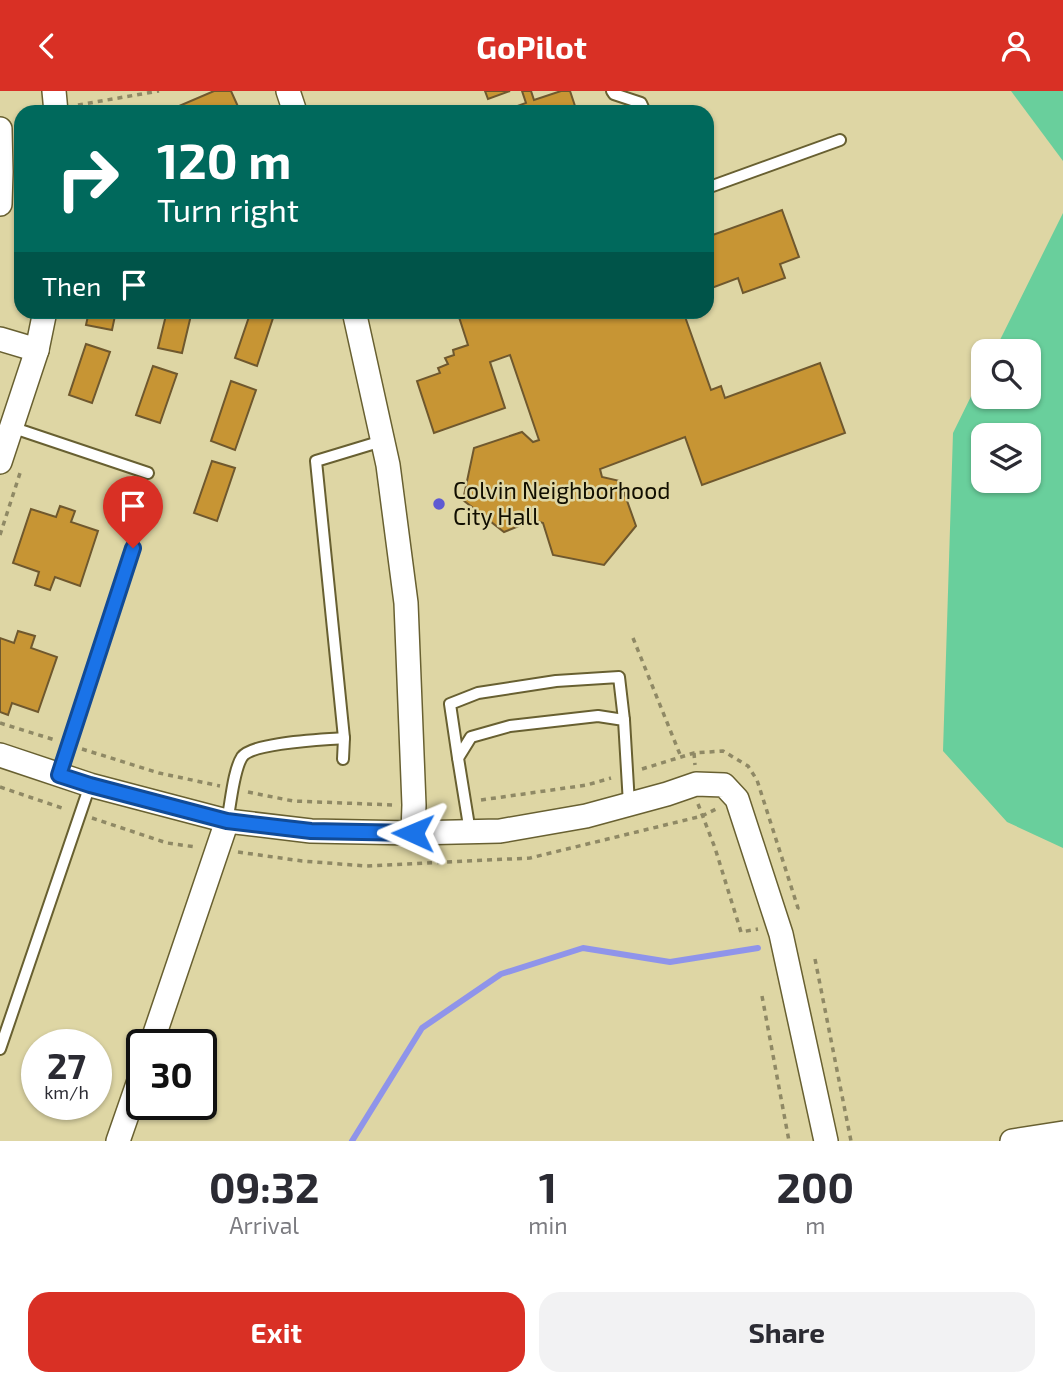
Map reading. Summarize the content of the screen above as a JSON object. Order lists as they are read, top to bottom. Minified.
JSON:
{"places":["Colvin Neighborhood City Hall"],"page":{"header":"GoPilot","turn":["120 m","Turn right"],"then":"Then","speed":"27 km/h","limit":"30","eta":["09:32","Arrival","1","min","200","m"],"buttons":["Exit","Share"]}}
